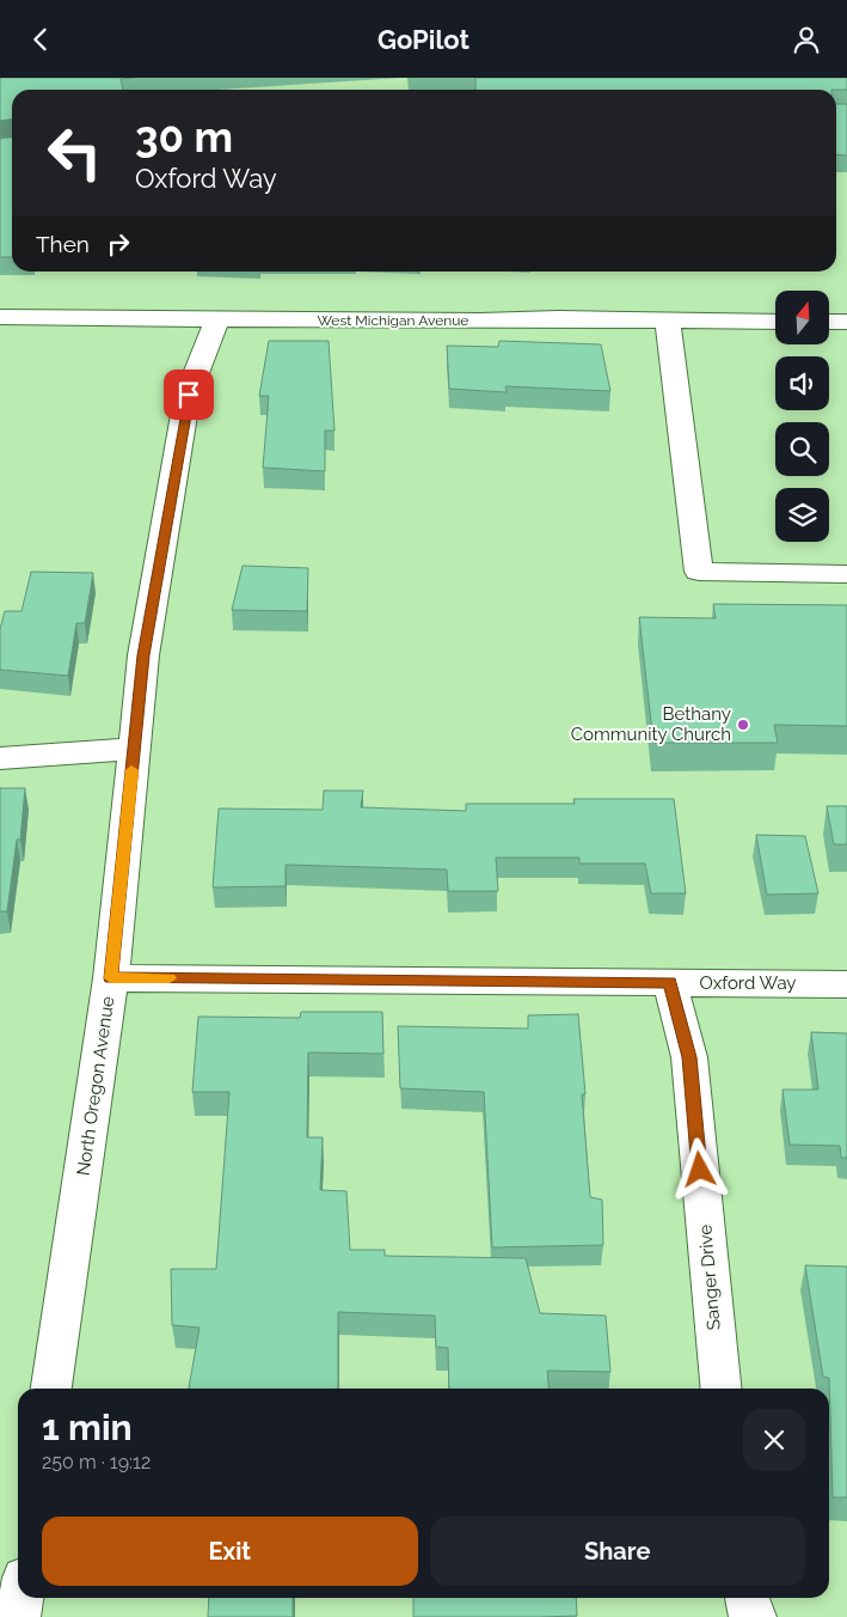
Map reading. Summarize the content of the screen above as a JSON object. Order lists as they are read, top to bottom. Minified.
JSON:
{"streets":{"street":["West Michigan Avenue","Oxford Way","North Oregon Avenue","Sanger Drive"]},"crossings":[["West Michigan Avenue","North Oregon Avenue"],["Oxford Way","North Oregon Avenue"],["Oxford Way","Sanger Drive"]],"places":["Bethany Community Church"],"north":"top","page":{"header":"GoPilot","turn":["30 m","Oxford Way"],"then":"Then","heading":["1 min","250 m · 19:12"],"buttons":["Exit","Share"]}}
